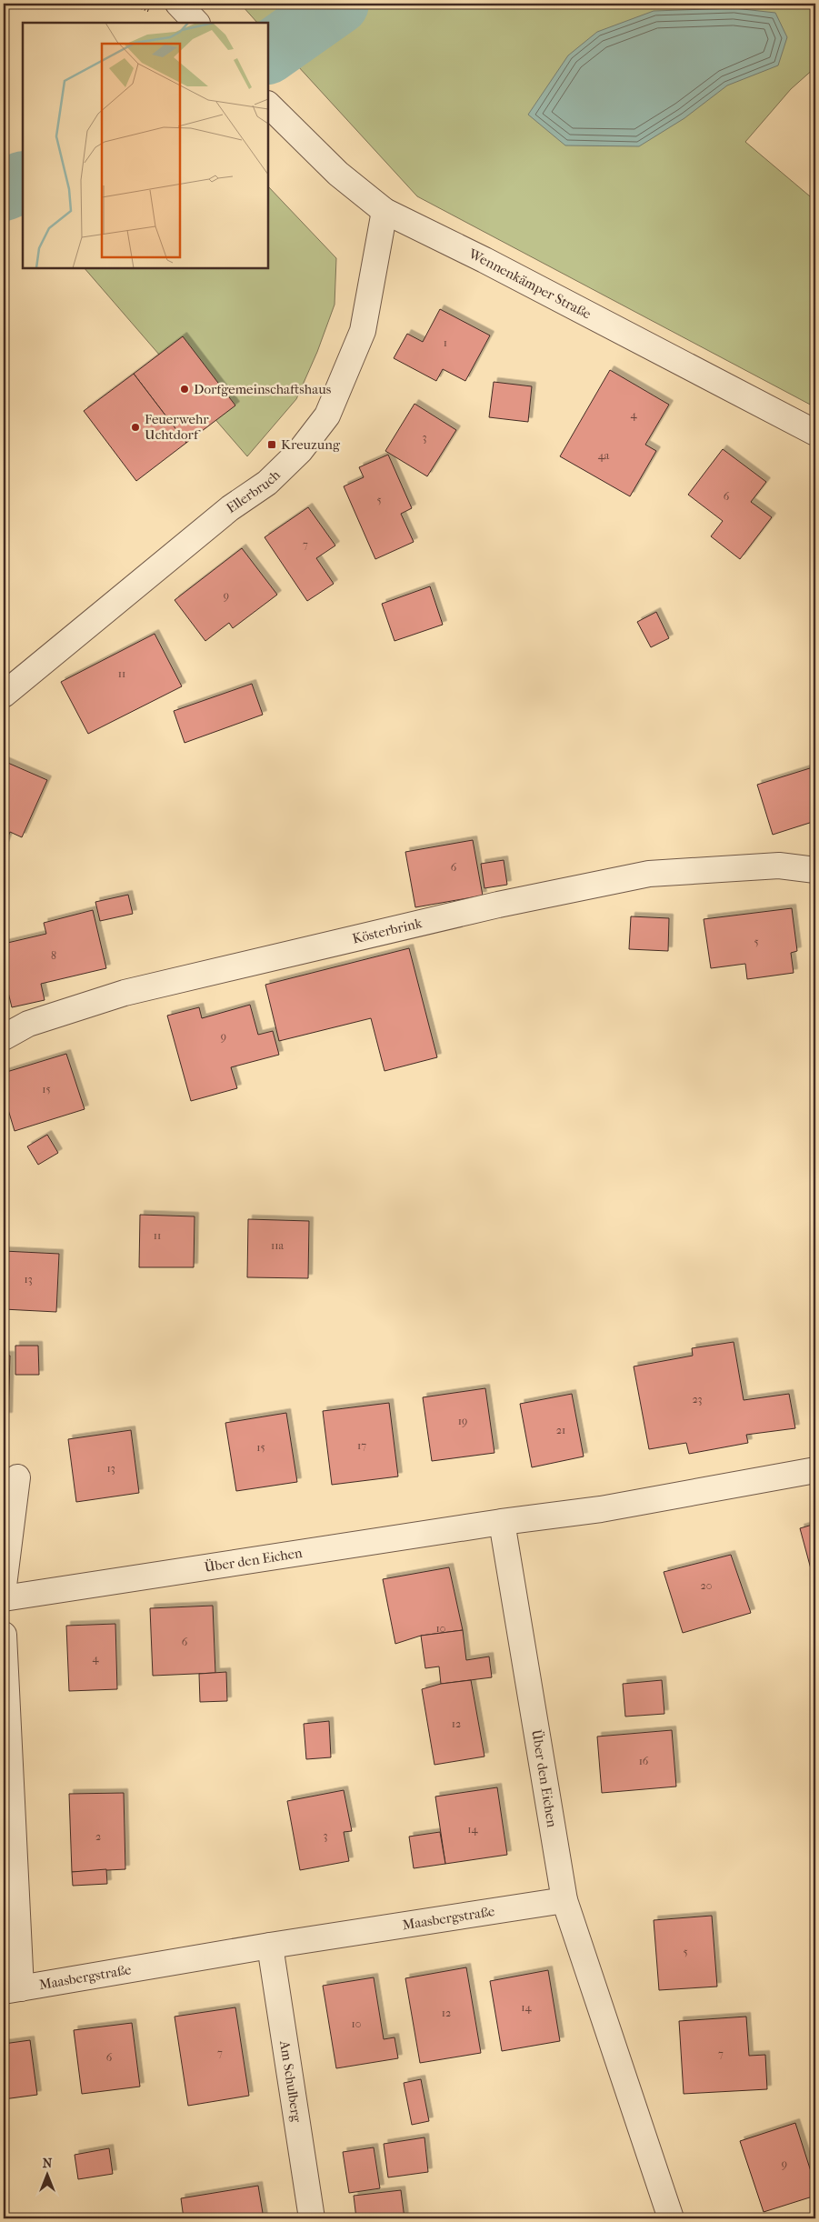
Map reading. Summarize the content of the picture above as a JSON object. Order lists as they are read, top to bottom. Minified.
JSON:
{"streets":{"street":["Wennenkämper Straße","Ellerbruch","Kösterbrink","Über den Eichen","Maasbergstraße","Am Schulberg"]},"crossings":[["Wennenkämper Straße","Ellerbruch"],["Über den Eichen","Maasbergstraße"],["Maasbergstraße","Am Schulberg"]],"places":{"other":["Dorfgemeinschaftshaus","Feuerwehr Uchtdorf"],"transit":["Kreuzung"]},"house_numbers":["1","4","3","4a","6","5","7","9","11","6","5","8","9","15","11","11a","13","23","19","21","17","15","13","20","10","6","4","12","16","14","3","2","5","14","12","10","7","7","6","9"],"north":"top"}
